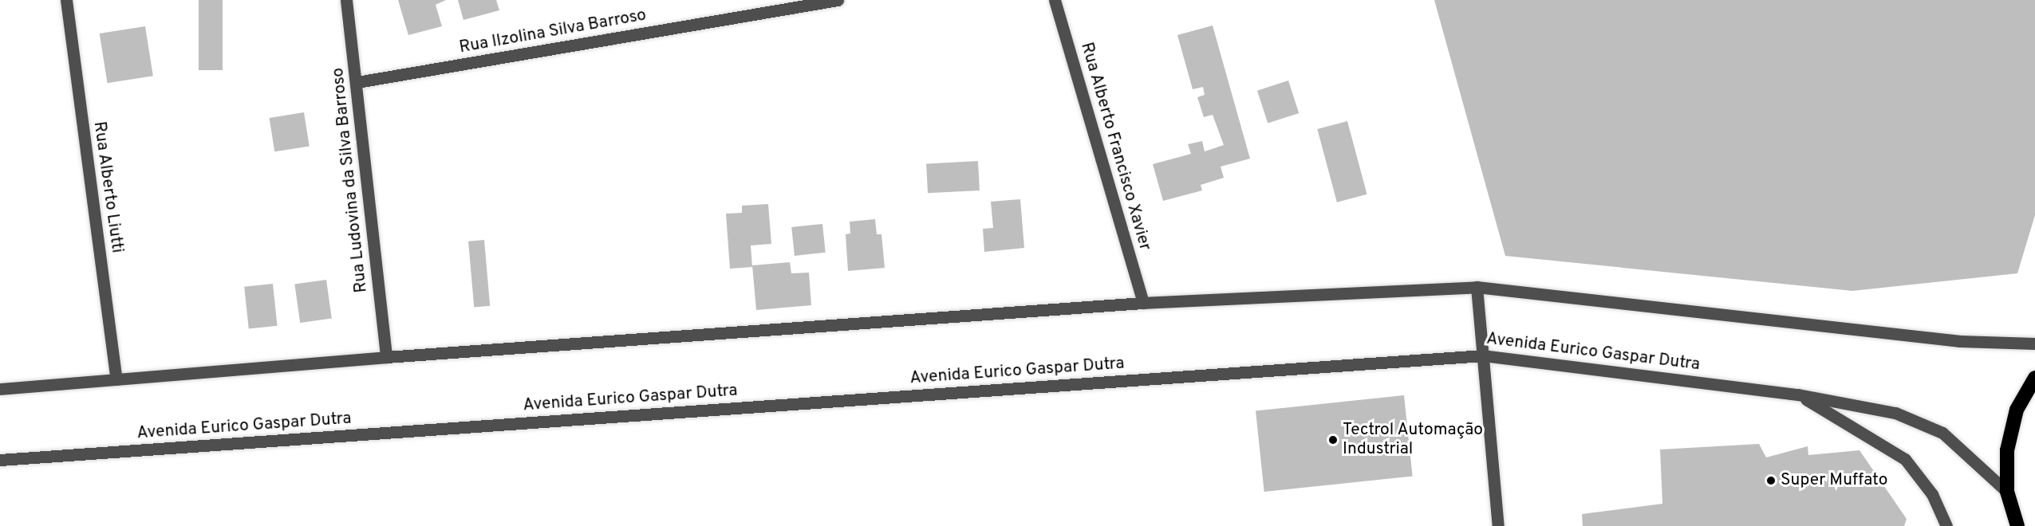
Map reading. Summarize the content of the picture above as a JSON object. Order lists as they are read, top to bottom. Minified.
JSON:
{"streets":{"street":["Rua Ilzolina Silva Barroso","Rua Alberto Francisco Xavier","Rua Ludovina da Silva Barroso","Rua Alberto Liutti","Avenida Eurico Gaspar Dutra"]},"crossings":[["Rua Ilzolina Silva Barroso","Rua Ludovina da Silva Barroso"]],"places":["Tectrol Automação Industrial","Super Muffato"]}
